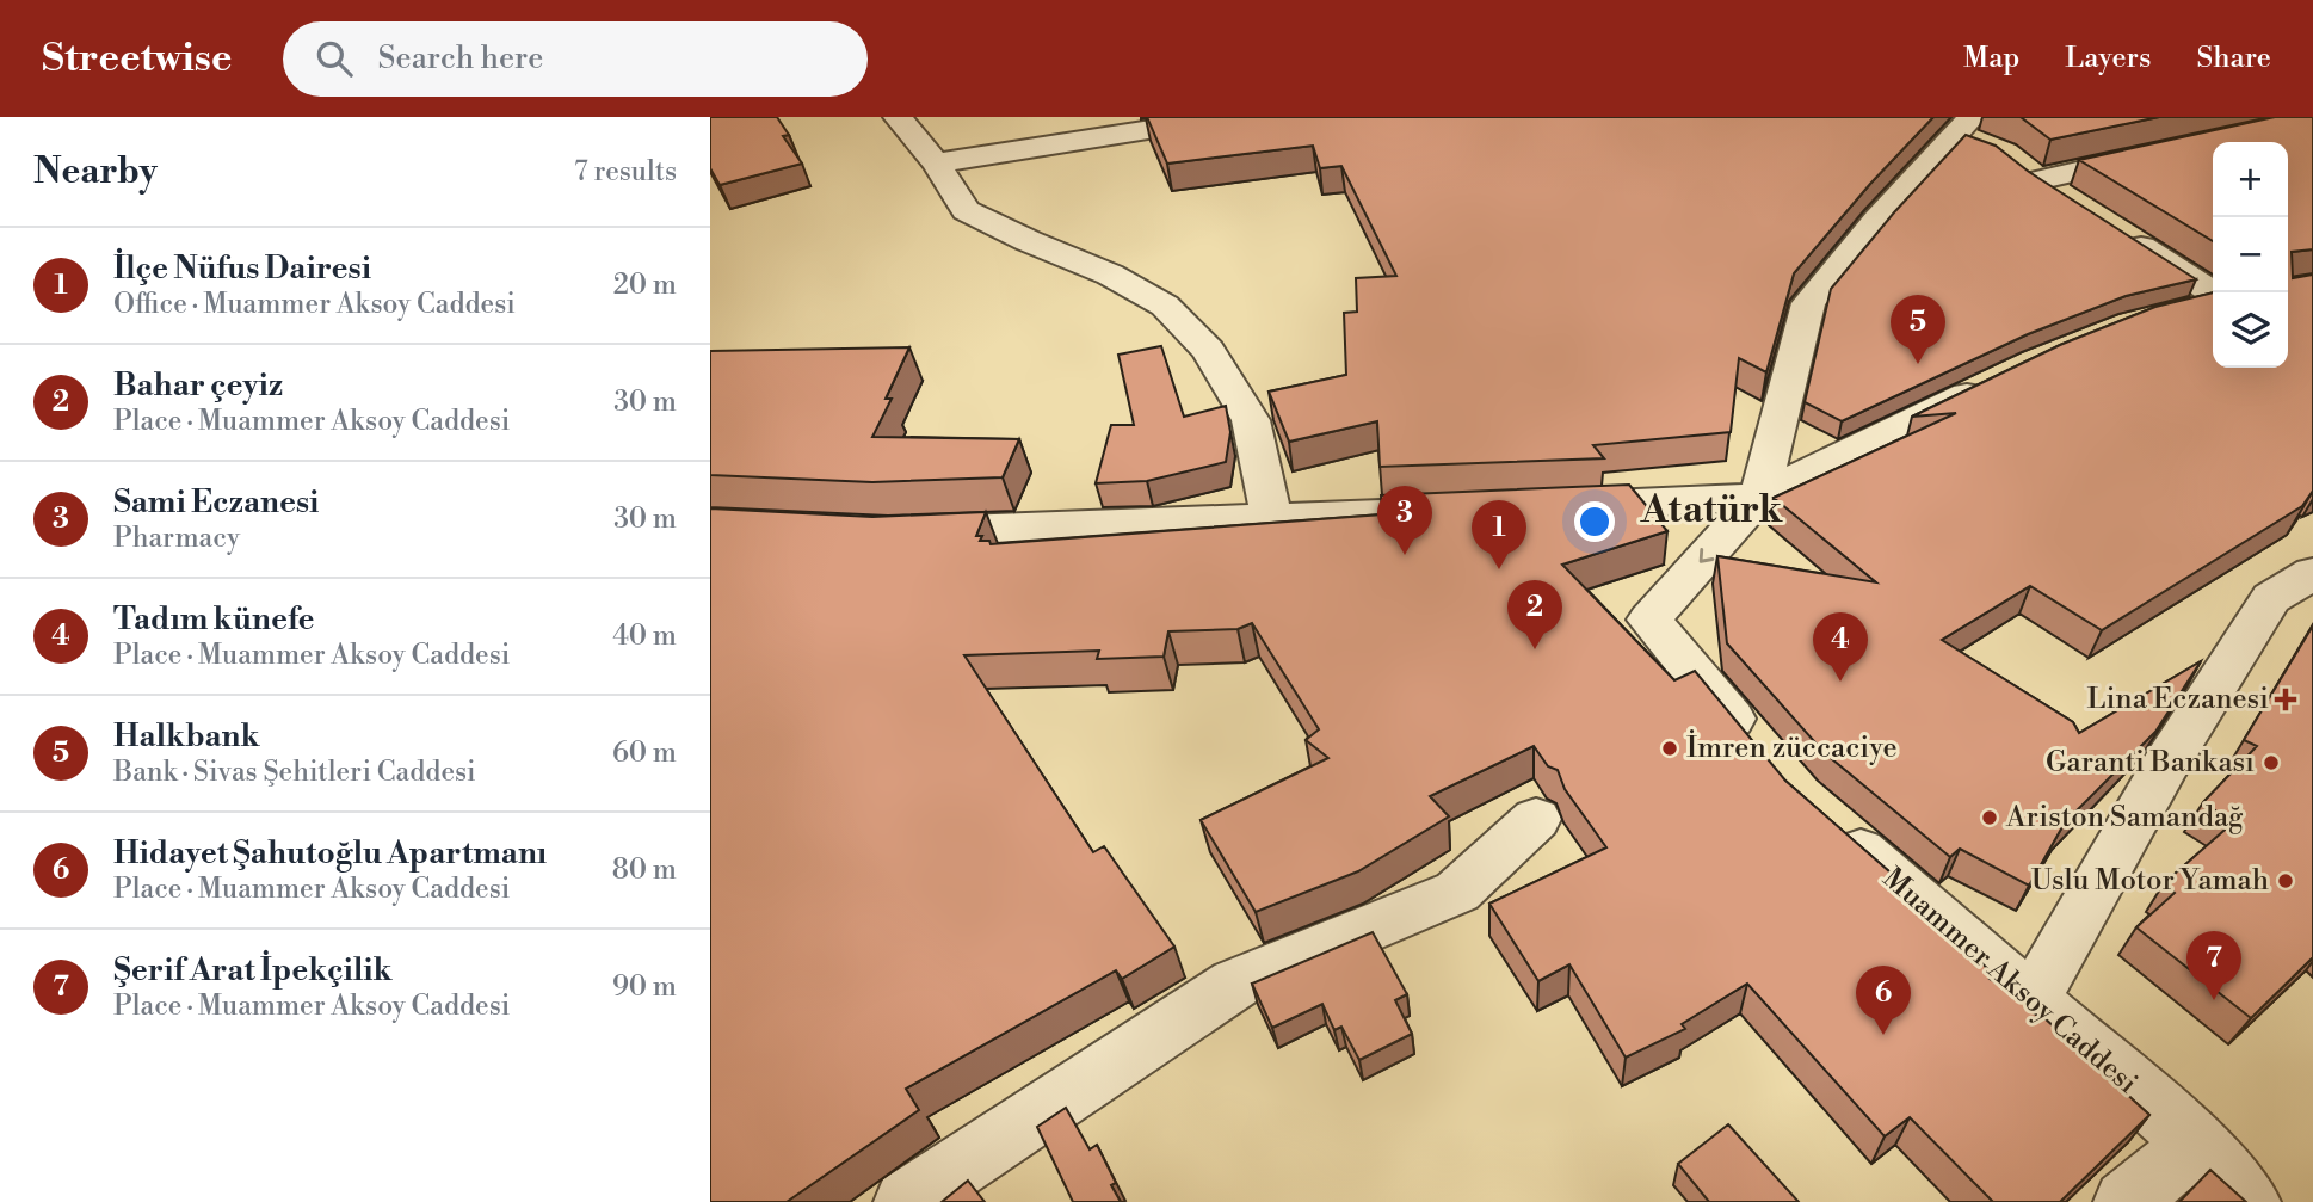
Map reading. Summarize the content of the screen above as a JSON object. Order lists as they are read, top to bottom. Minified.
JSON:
{"streets":{"street":["Muammer Aksoy Caddesi"]},"districts":["Atatürk"],"places":{"health":["Lina Eczanesi"],"other":["İmren züccaciye","Garanti Bankası","Ariston Samandağ","Uslu Motor Yamah"]},"page":{"header":"Streetwise","search":"Search here","nav":["Map","Layers","Share"],"heading":["Nearby","7 results"],"map_buttons":["+","−"],"list":[{"mark":"1","name":"İlçe Nüfus Dairesi","note":"Office · Muammer Aksoy Caddesi","value":"20 m"},{"mark":"2","name":"Bahar çeyiz","note":"Place · Muammer Aksoy Caddesi","value":"30 m"},{"mark":"3","name":"Sami Eczanesi","note":"Pharmacy","value":"30 m"},{"mark":"4","name":"Tadım künefe","note":"Place · Muammer Aksoy Caddesi","value":"40 m"},{"mark":"5","name":"Halkbank","note":"Bank · Sivas Şehitleri Caddesi","value":"60 m"},{"mark":"6","name":"Hidayet Şahutoğlu Apartmanı","note":"Place · Muammer Aksoy Caddesi","value":"80 m"},{"mark":"7","name":"Şerif Arat İpekçilik","note":"Place · Muammer Aksoy Caddesi","value":"90 m"}],"pins":["5","3","1","2","4","7","6"]}}
